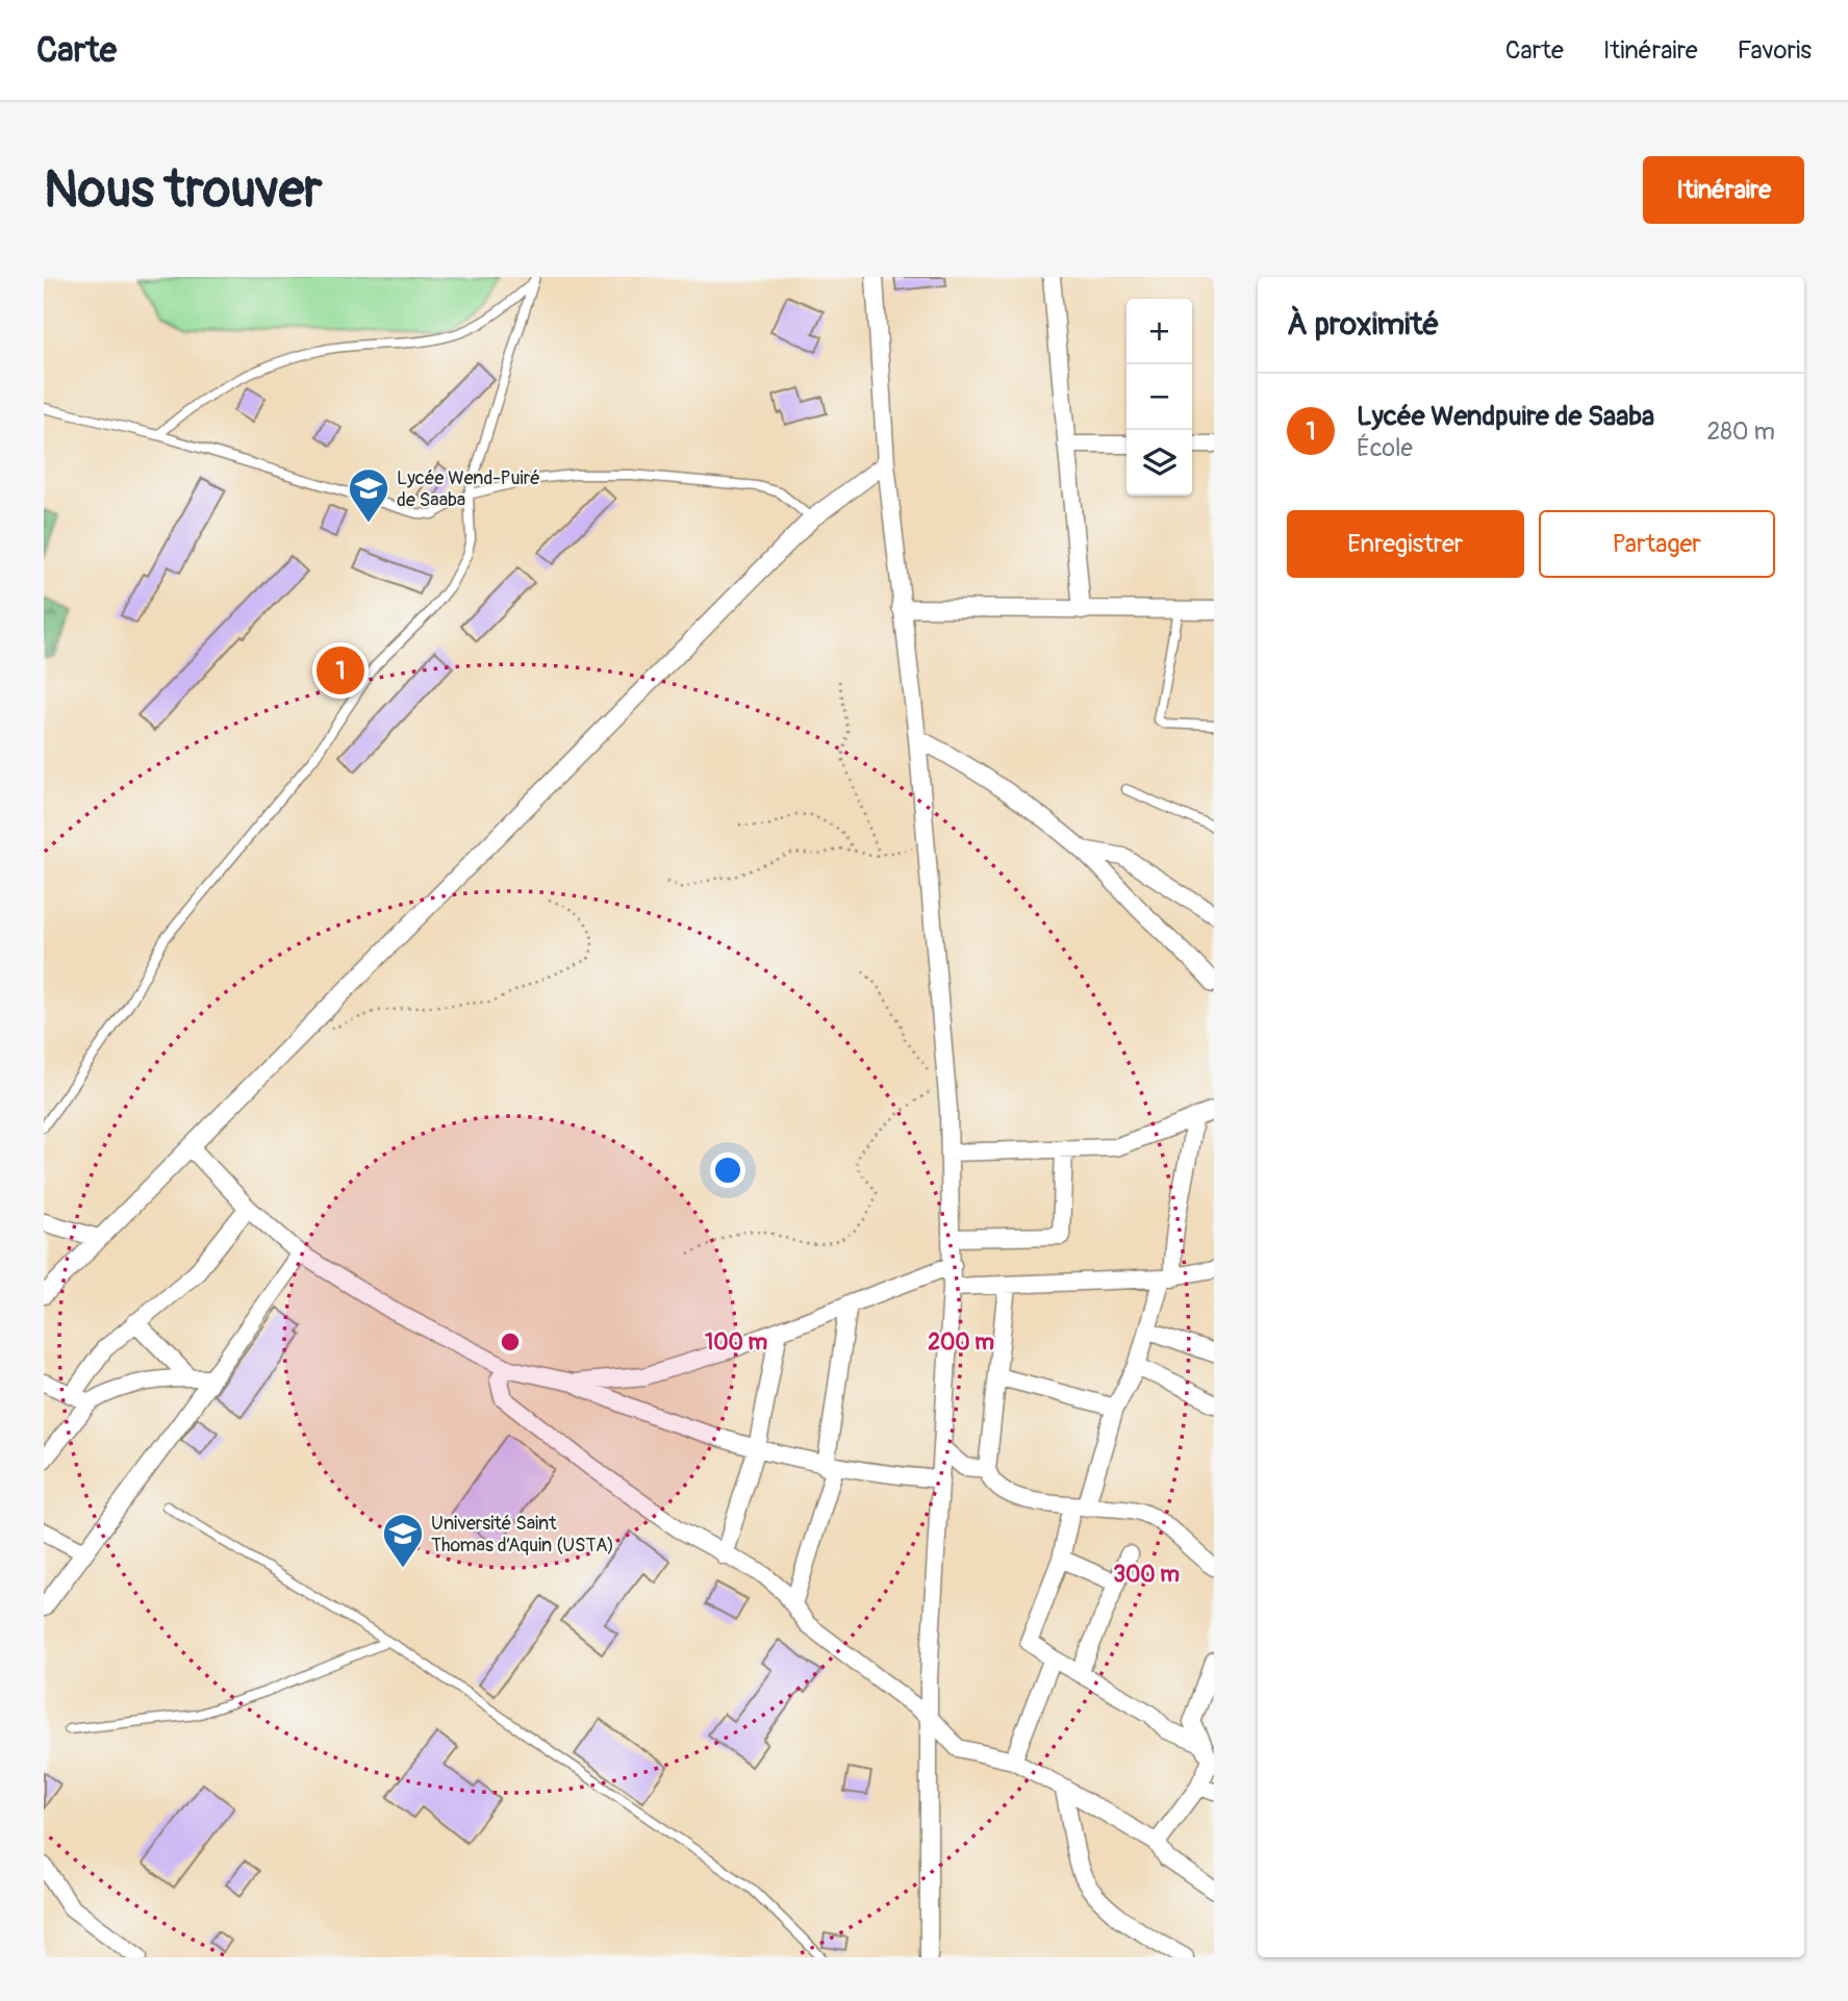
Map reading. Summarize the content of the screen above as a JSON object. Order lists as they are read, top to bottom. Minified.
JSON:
{"places":{"school or university":["Lycée Wend-Puiré de Saaba","Université Saint Thomas d’Aquin (USTA)"]},"page":{"header":"Carte","nav":["Carte","Itinéraire","Favoris"],"buttons":["Itinéraire",["Enregistrer","Partager"]],"title":"Nous trouver","heading":"À proximité","map_buttons":["+","−"],"list":[{"mark":"1","name":"Lycée Wendpuire de Saaba","note":"École","value":"280 m"}],"pins":"1"},"rings":["100 m","200 m","300 m"]}
